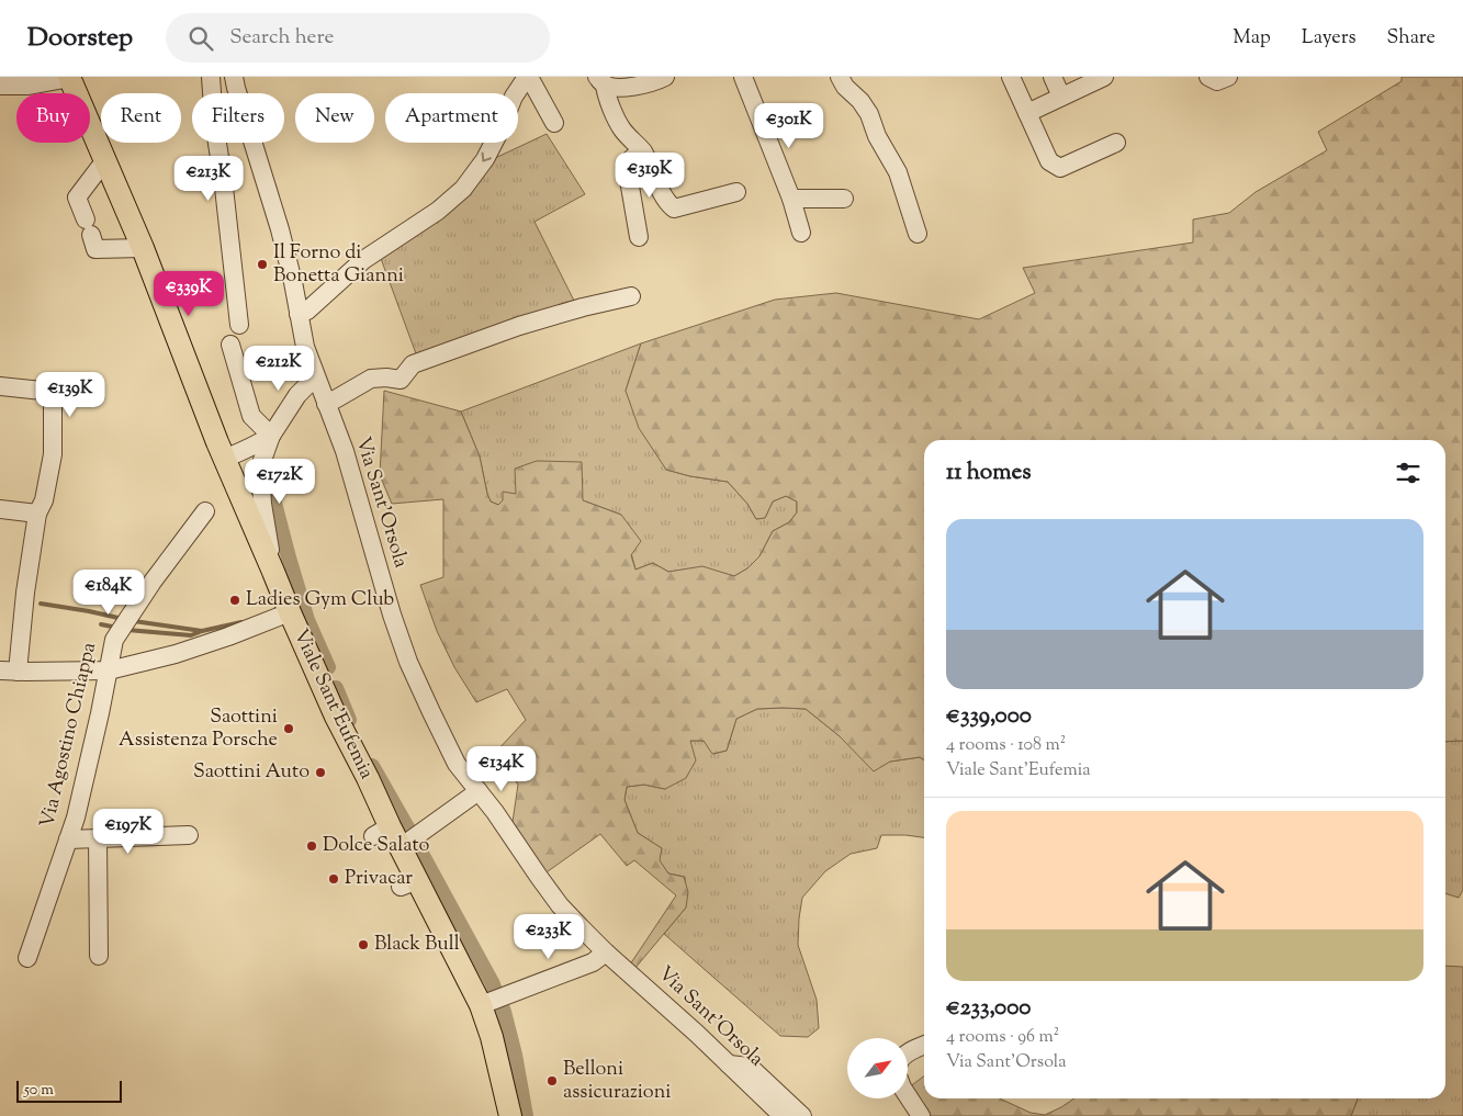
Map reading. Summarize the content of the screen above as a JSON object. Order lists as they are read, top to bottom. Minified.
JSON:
{"streets":{"main road":["Viale Sant'Eufemia"],"street":["Via Sant'Orsola","Via Agostino Chiappa"]},"places":["Il Forno di Bonetta Gianni","Ladies Gym Club","Saottini Assistenza Porsche","Saottini Auto","Dolce Salato","Privacar","Black Bull","Belloni assicurazioni"],"scale_bar":"50 m","north":"top right","page":{"header":"Doorstep","search":"Search here","nav":["Map","Layers","Share"],"chip":["Buy","Rent","Filters","New","Apartment"],"price":["€301K","€319K","€213K","€339K","€212K","€139K","€172K","€184K","€134K","€197K","€233K"],"heading":"11 homes","list":[{"name":"€339,000","note":"4 rooms · 108 m² · Viale Sant'Eufemia"},{"name":"€233,000","note":"4 rooms · 96 m² · Via Sant'Orsola"}],"scale":"50 m"}}
